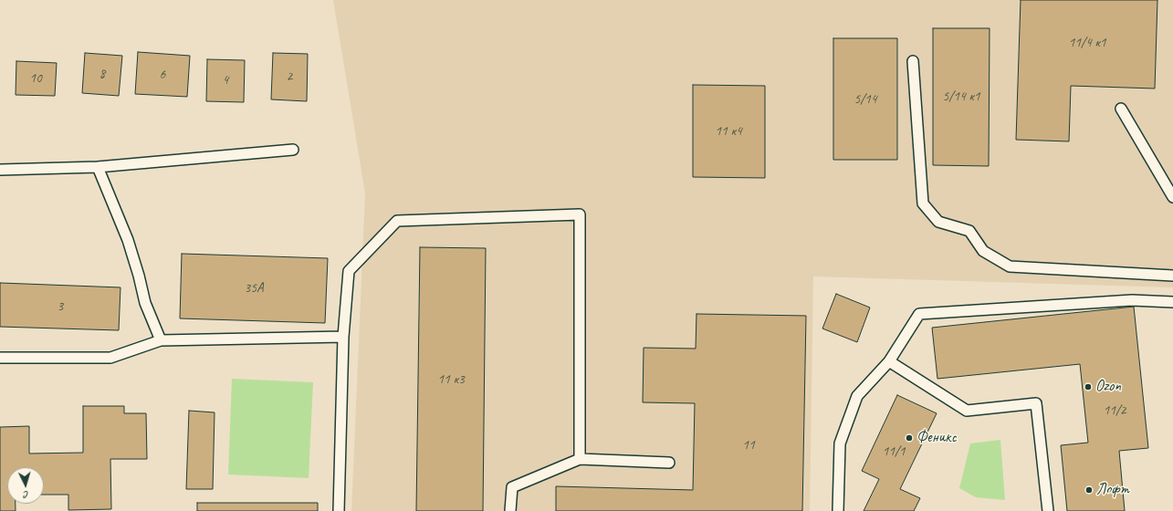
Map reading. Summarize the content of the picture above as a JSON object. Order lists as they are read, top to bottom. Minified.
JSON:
{"places":["Ozon","Феникс","Лофт"],"house_numbers":["11/4 к1","8","6","2","10","4","5/14 к1","5/14","11 к4","35А","3","11 к3","11/2","11","11/1"],"north":"bottom"}
